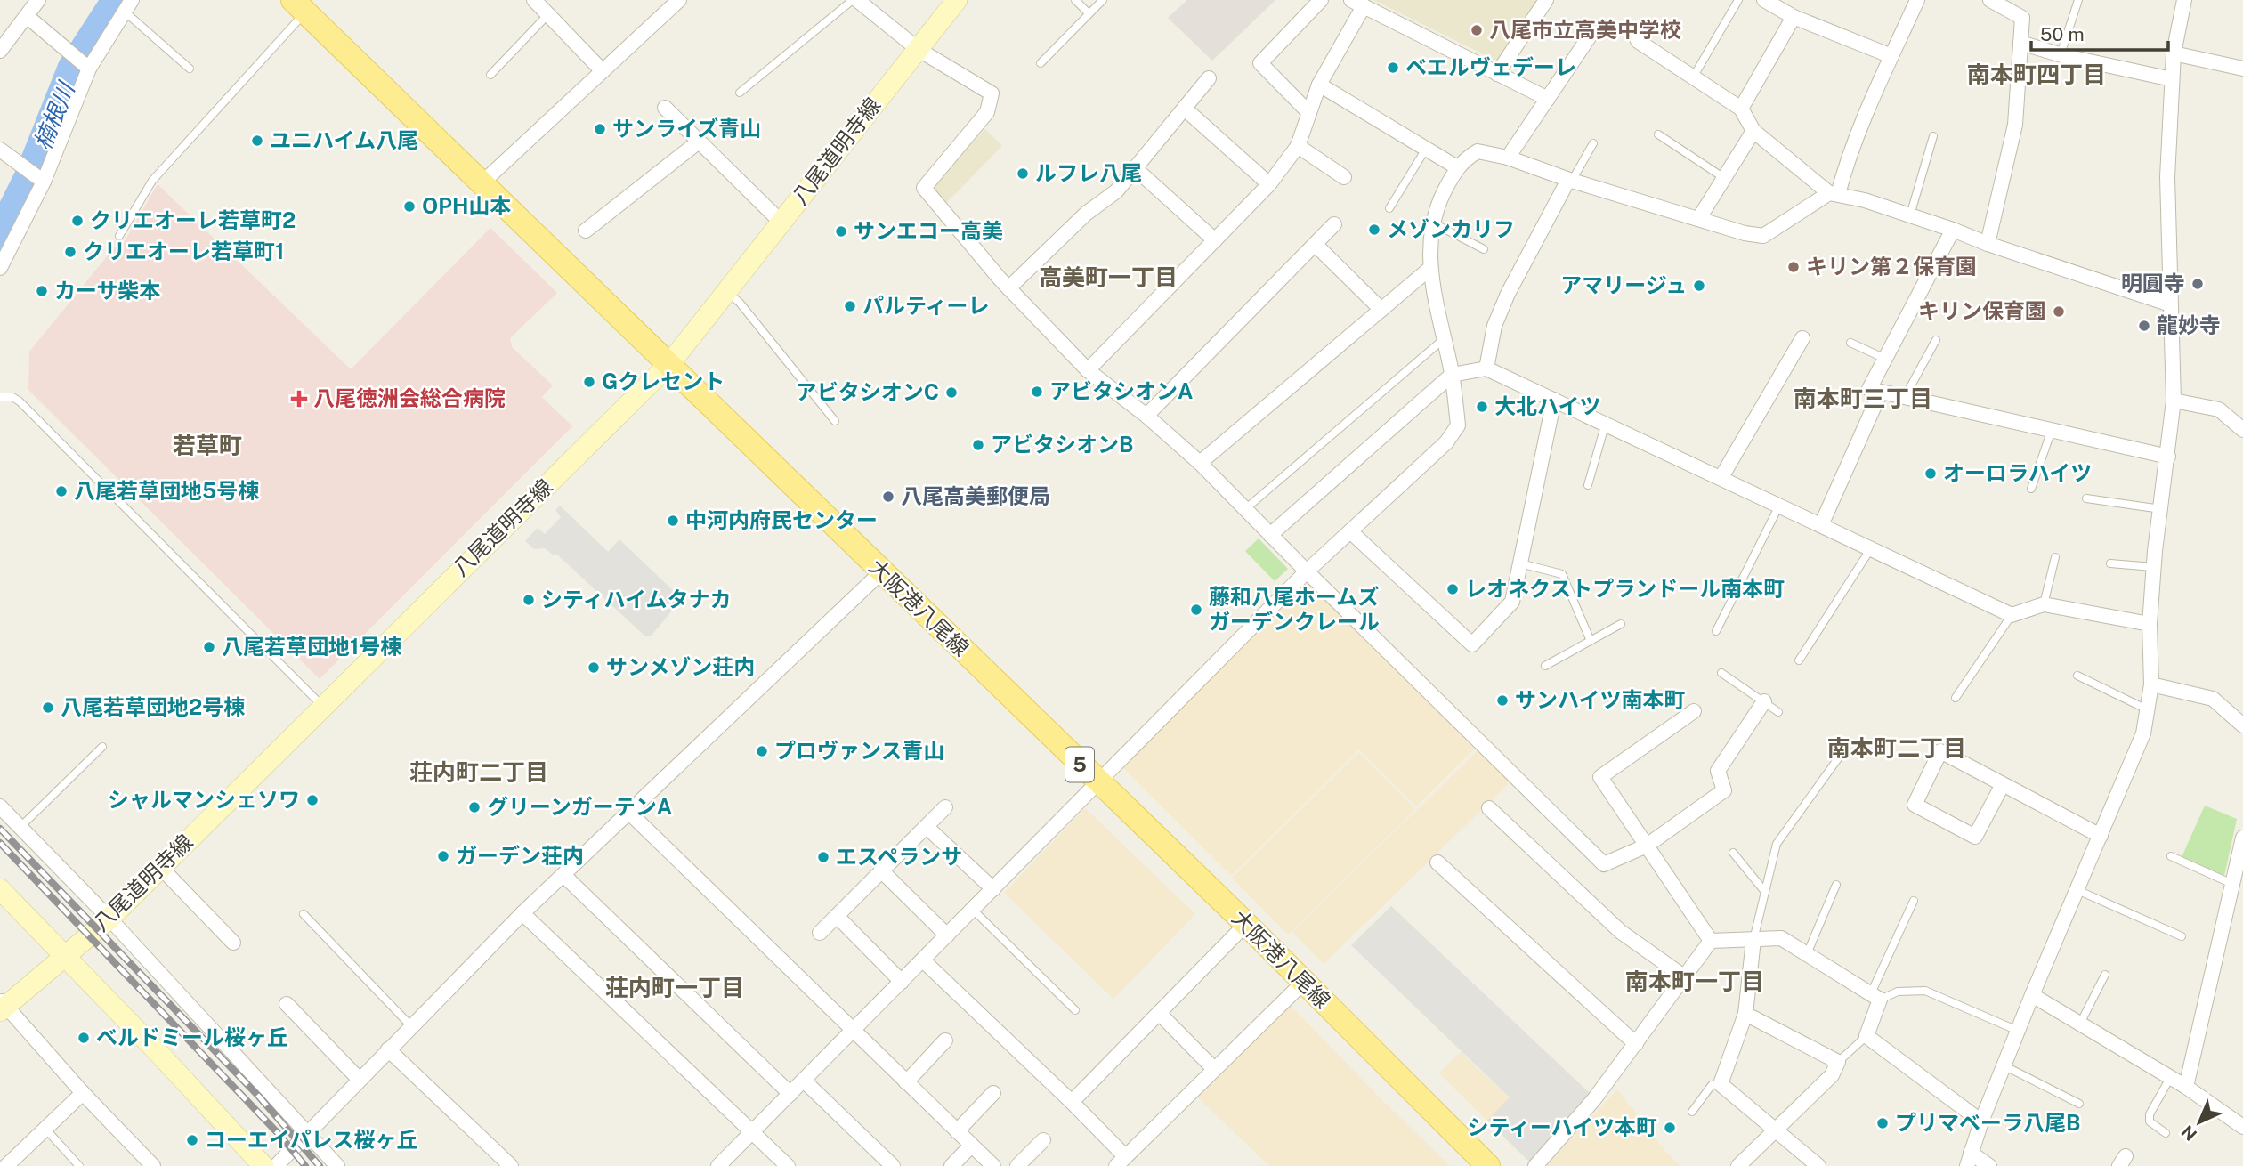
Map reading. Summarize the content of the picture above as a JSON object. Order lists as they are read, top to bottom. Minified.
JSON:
{"streets":{"main road":["八尾道明寺線","大阪港八尾線","5"]},"crossings":[["八尾道明寺線","大阪港八尾線"]],"districts":["南本町四丁目","高美町一丁目","南本町三丁目","若草町","南本町二丁目","荘内町二丁目","南本町一丁目","荘内町一丁目"],"water":["楠根川"],"places":{"other":["八尾市立高美中学校","ベエルヴェデーレ","サンライズ青山","ユニハイム八尾","ルフレ八尾","OPH山本","クリエオーレ若草町2","メゾンカリフ","サンエコー高美","クリエオーレ若草町1","キリン第２保育園","明圓寺","アマリージュ","カーサ柴本","パルティーレ","キリン保育園","龍妙寺","Gクレセント","アビタシオンA","アビタシオンC","大北ハイツ","アビタシオンB","オーロラハイツ","八尾若草団地5号棟","八尾高美郵便局","中河内府民センター","レオネクストプランドール南本町","シティハイムタナカ","藤和八尾ホームズ ガーデンクレール","八尾若草団地1号棟","サンメゾン荘内","サンハイツ南本町","八尾若草団地2号棟","プロヴァンス青山","シャルマンシェソワ","グリーンガーテンA","ガーデン荘内","エスペランサ","ベルドミール桜ヶ丘","プリマベーラ八尾B","シティーハイツ本町","コーエイパレス桜ヶ丘"],"health":["八尾徳洲会総合病院"]},"scale_bar":"50 m","north":"bottom left"}
